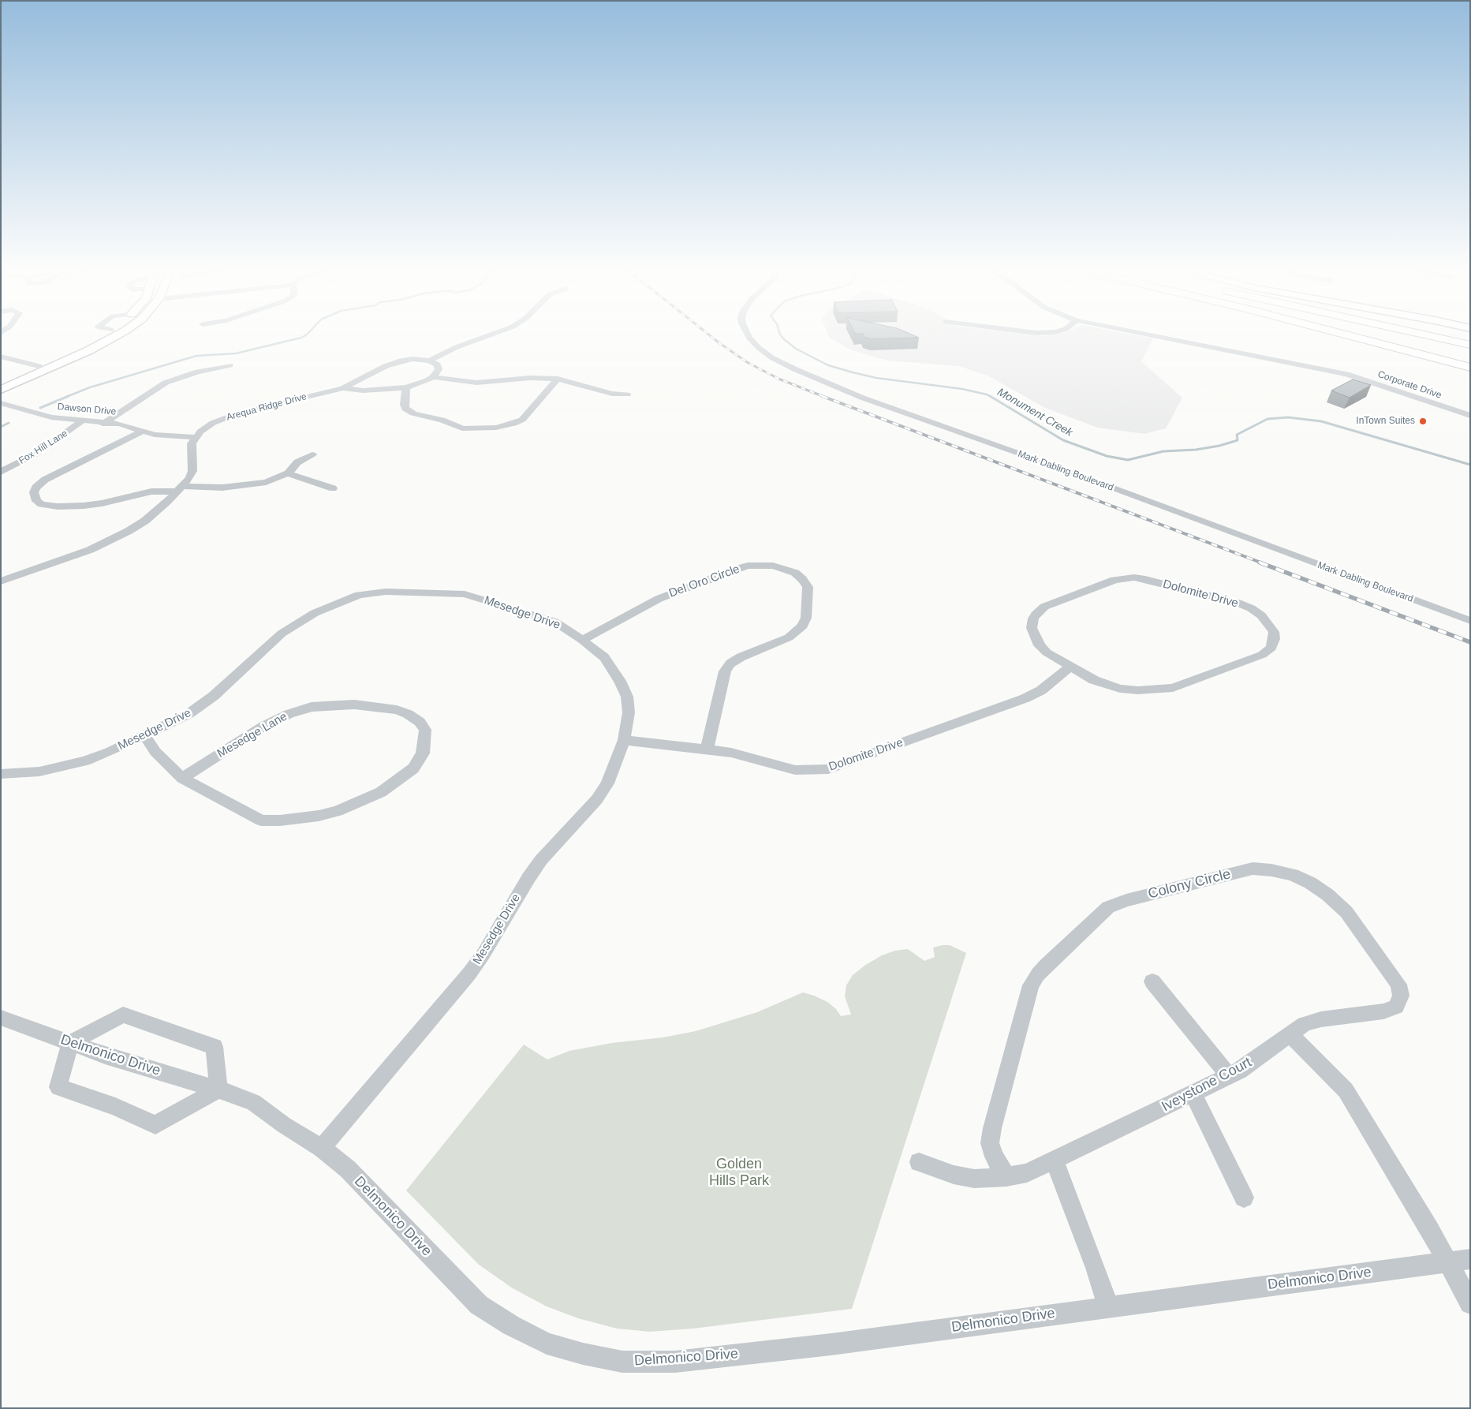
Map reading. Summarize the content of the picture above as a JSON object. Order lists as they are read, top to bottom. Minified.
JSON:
{"streets":{"street":["Corporate Drive","Arequa Ridge Drive","Dawson Drive","Fox Hill Lane","Mark Dabling Boulevard","Del Oro Circle","Dolomite Drive","Mesedge Drive","Mesedge Lane","Colony Circle","Delmonico Drive","Iveystone Court"]},"crossings":[["Arequa Ridge Drive","Dawson Drive"],["Dawson Drive","Fox Hill Lane"],["Del Oro Circle","Dolomite Drive"],["Del Oro Circle","Mesedge Drive"],["Dolomite Drive","Mesedge Drive"],["Mesedge Drive","Mesedge Lane"],["Mesedge Drive","Delmonico Drive"],["Colony Circle","Iveystone Court"]],"water":["Monument Creek"],"parks":["Golden Hills Park"],"places":["InTown Suites"]}
